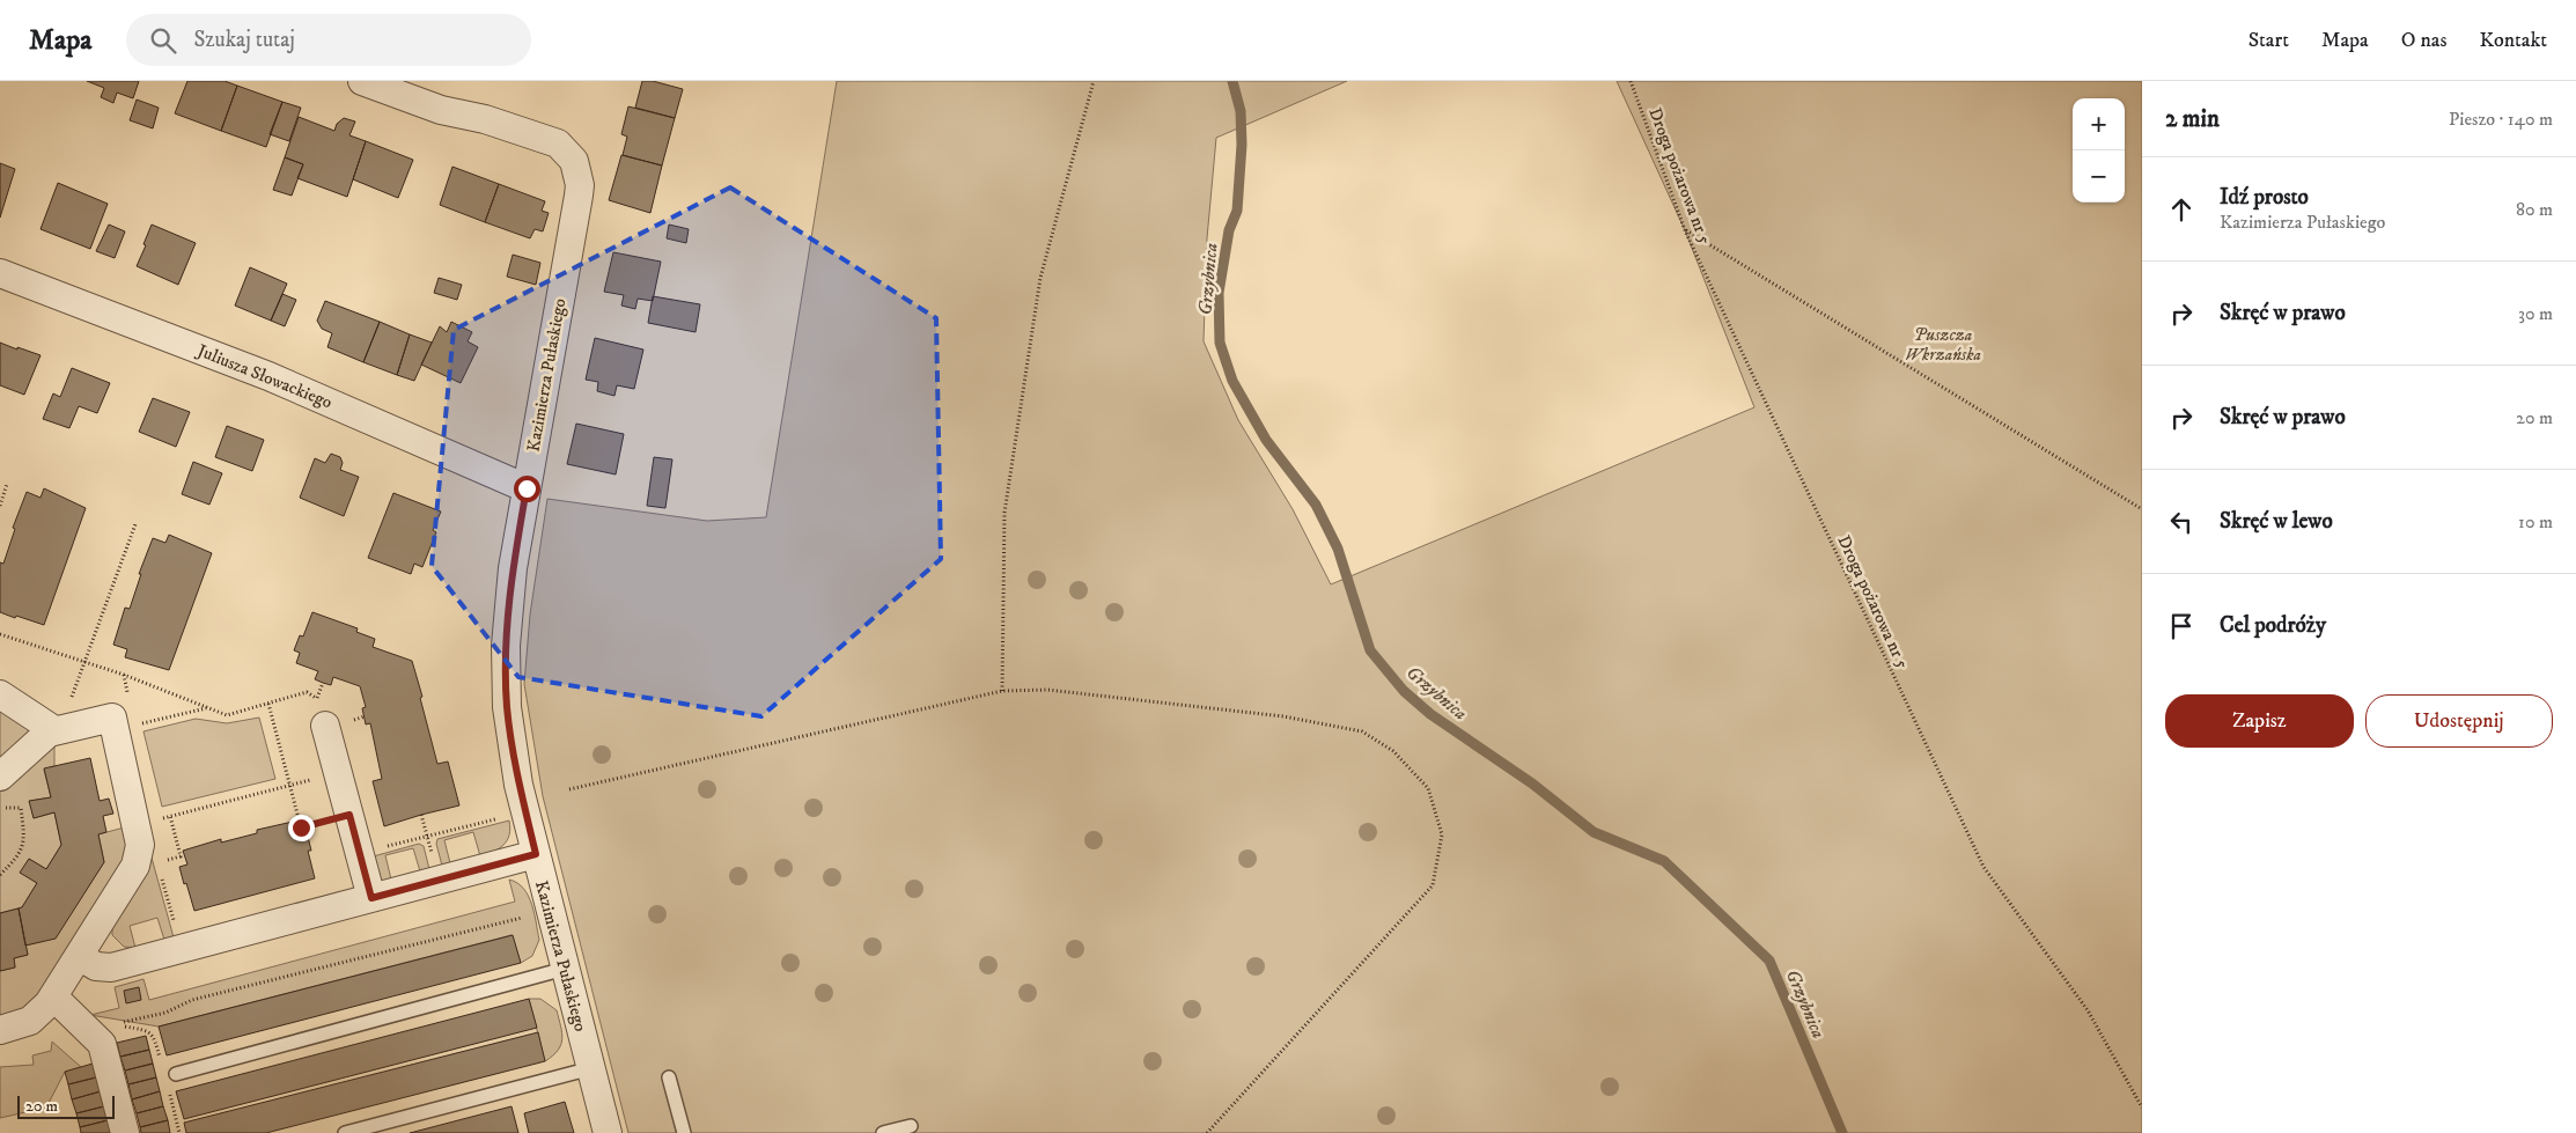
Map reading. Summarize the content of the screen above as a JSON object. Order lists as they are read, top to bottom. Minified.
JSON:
{"streets":{"street":["Kazimierza Pułaskiego","Juliusza Słowackiego"],"path":["Droga pożarowa nr 5"]},"crossings":[["Kazimierza Pułaskiego","Juliusza Słowackiego"]],"water":["Grzybnica"],"parks":["Puszcza Wkrzańska"],"scale_bar":"20 m","page":{"header":"Mapa","search":"Szukaj tutaj","nav":["Start","Mapa","O nas","Kontakt"],"heading":["2 min","Pieszo · 140 m"],"map_buttons":["+","−"],"list":[["Idź prosto","Kazimierza Pułaskiego","80 m"],["Skręć w prawo","30 m"],["Skręć w prawo","20 m"],["Skręć w lewo","10 m"],"Cel podróży"],"buttons":["Zapisz","Udostępnij"],"scale":"20 m"}}
